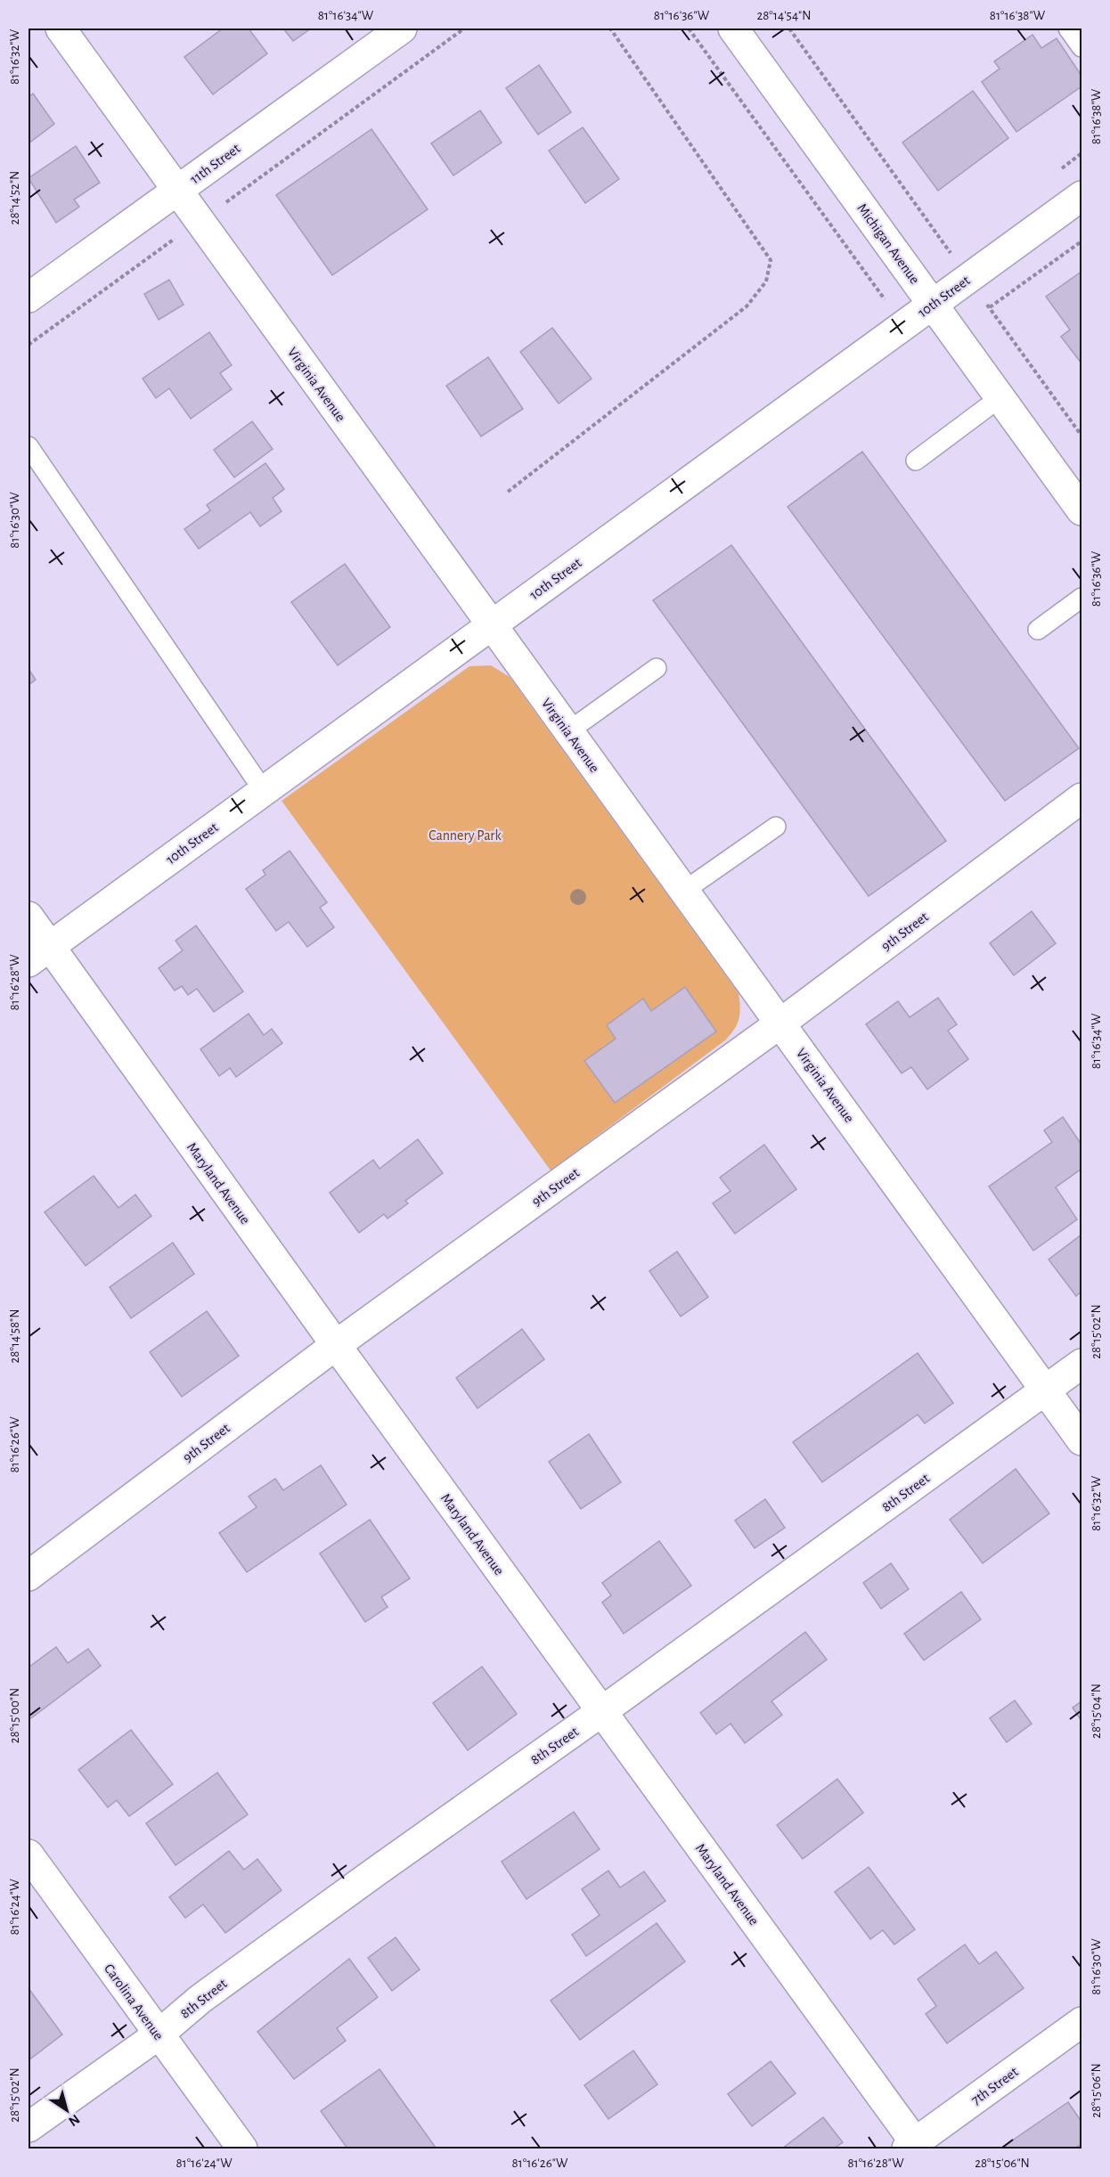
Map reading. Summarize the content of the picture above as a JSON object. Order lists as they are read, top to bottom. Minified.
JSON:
{"streets":{"street":["11th Street","Michigan Avenue","10th Street","Virginia Avenue","9th Street","Maryland Avenue","8th Street","Carolina Avenue","7th Street"]},"crossings":[["11th Street","Virginia Avenue"],["Michigan Avenue","10th Street"],["10th Street","Virginia Avenue"],["10th Street","Maryland Avenue"],["Virginia Avenue","9th Street"],["Virginia Avenue","8th Street"],["9th Street","Maryland Avenue"],["Maryland Avenue","8th Street"],["Maryland Avenue","7th Street"],["8th Street","Carolina Avenue"]],"parks":["Cannery Park"],"north":"bottom right","coordinates":["81°16'34\"W","81°16'36\"W","28°14'54\"N","81°16'38\"W","81°16'32\"W","28°14'52\"N","81°16'30\"W","81°16'28\"W","28°15'02\"N","28°14'58\"N","81°16'26\"W","28°15'04\"N","28°15'00\"N","81°16'24\"W","28°15'06\"N"]}
